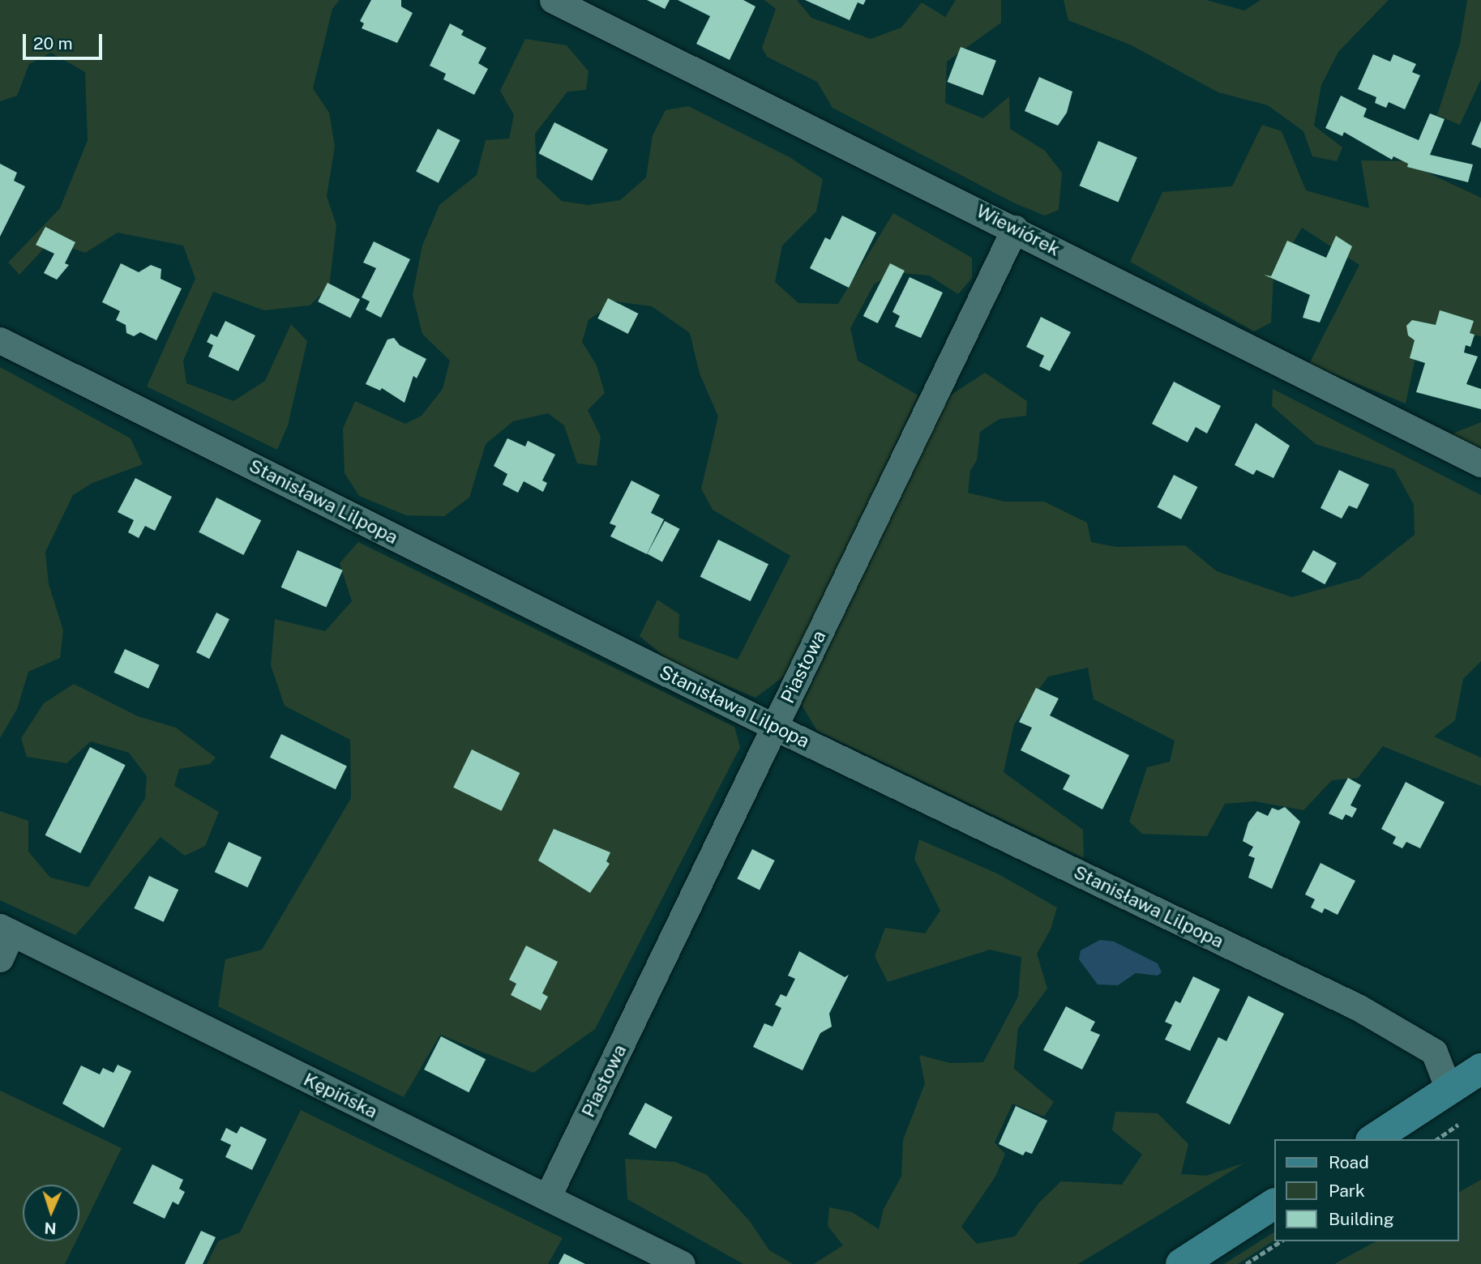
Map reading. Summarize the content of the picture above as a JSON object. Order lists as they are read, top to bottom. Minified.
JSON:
{"streets":{"street":["Wiewiórek","Stanisława Lilpopa","Piastowa","Kępińska"]},"crossings":[["Wiewiórek","Piastowa"],["Stanisława Lilpopa","Piastowa"],["Piastowa","Kępińska"]],"legend":["Road","Park","Building"],"scale_bar":"20 m","north":"bottom"}
